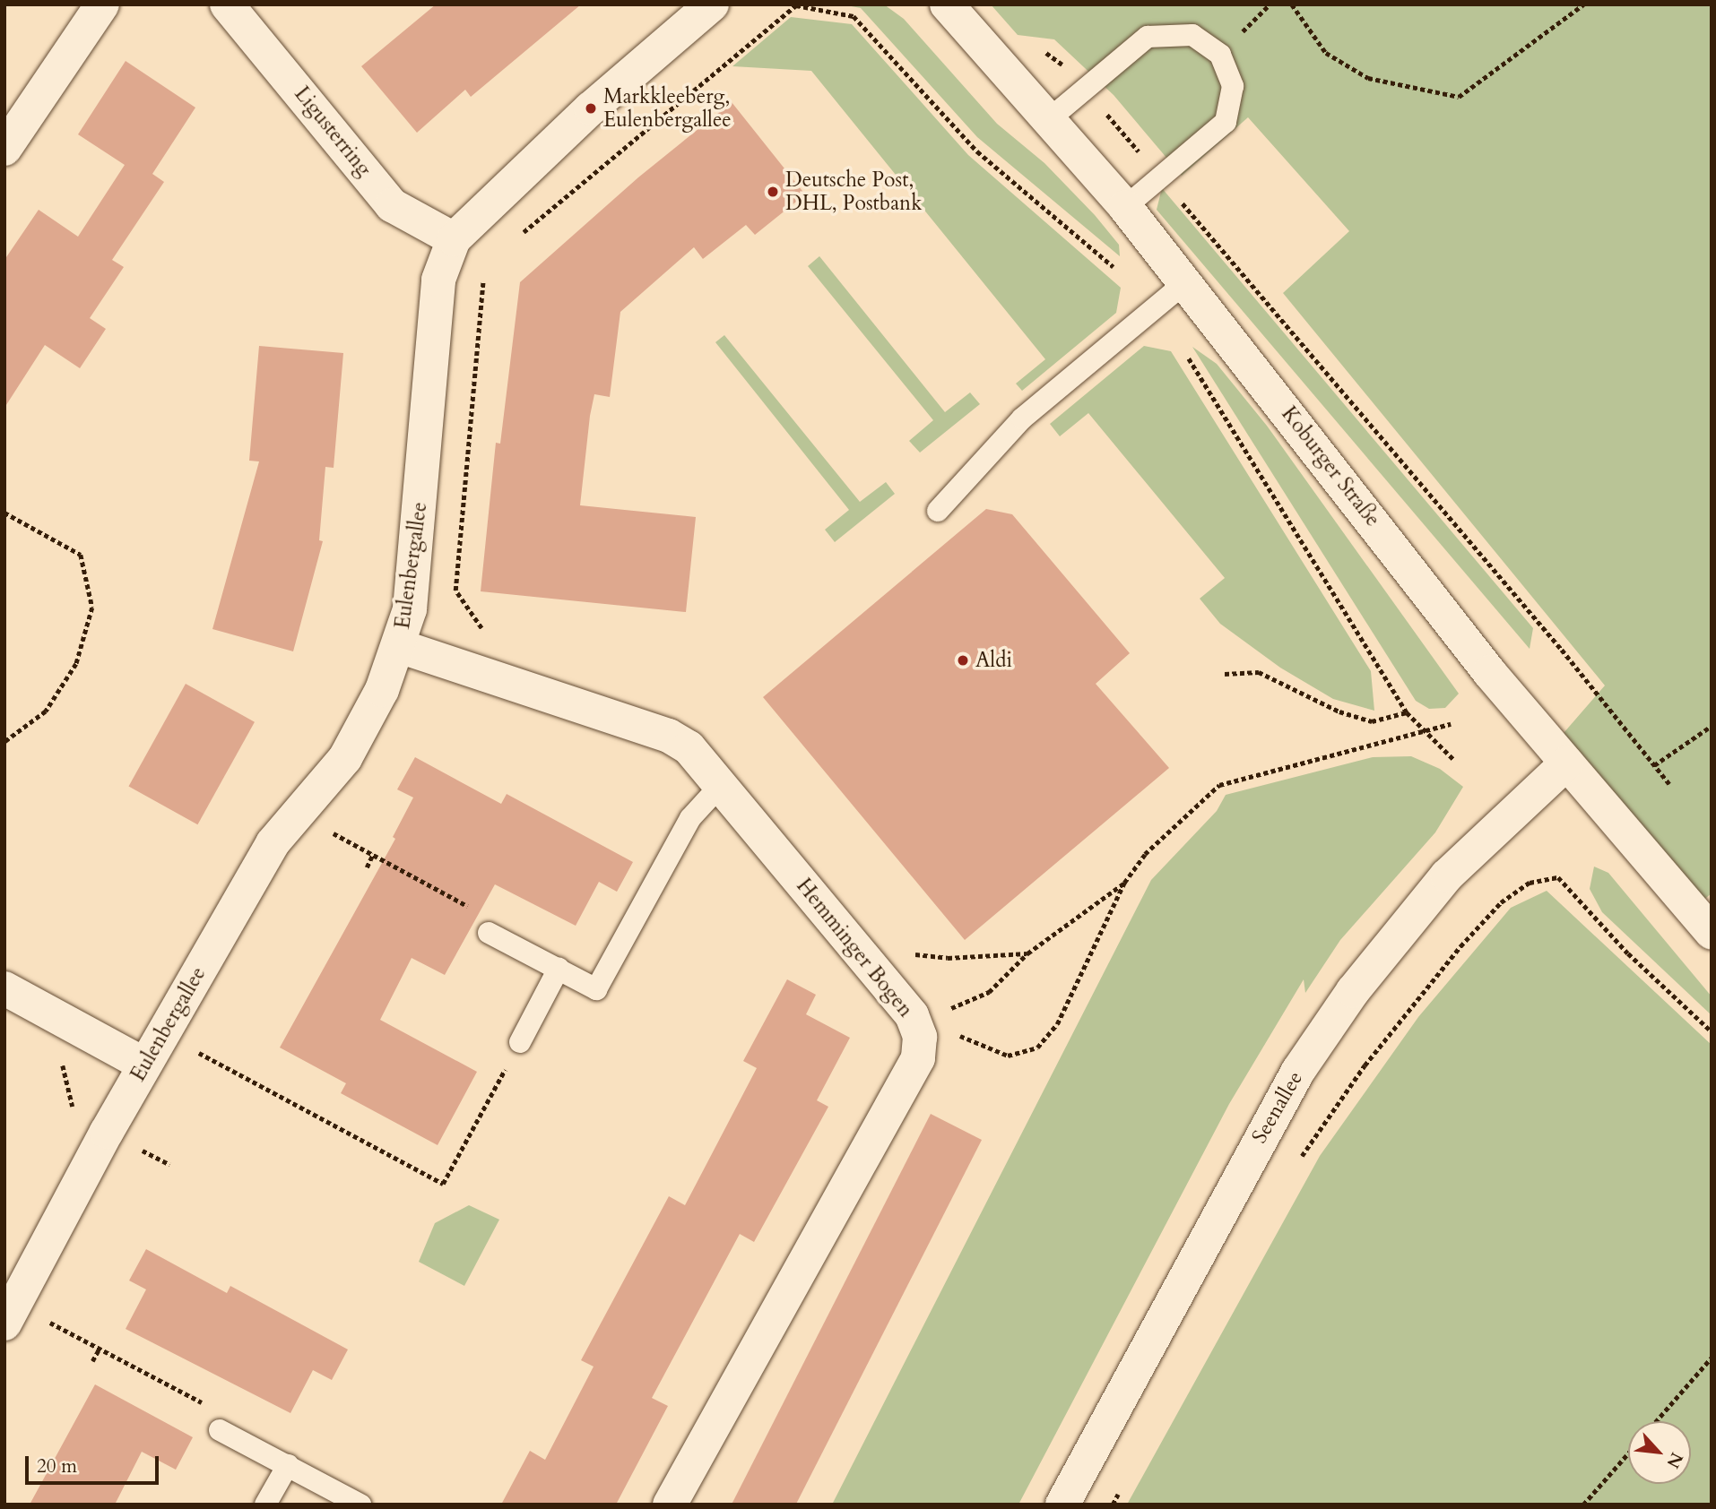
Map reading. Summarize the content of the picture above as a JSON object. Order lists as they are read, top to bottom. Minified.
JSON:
{"streets":{"street":["Ligusterring","Koburger Straße","Eulenbergallee","Hemminger Bogen","Seenallee"]},"crossings":[["Ligusterring","Eulenbergallee"],["Koburger Straße","Seenallee"],["Eulenbergallee","Hemminger Bogen"]],"places":["Markkleeberg, Eulenbergallee","Deutsche Post, DHL, Postbank","Aldi"],"scale_bar":"20 m","north":"bottom right"}
